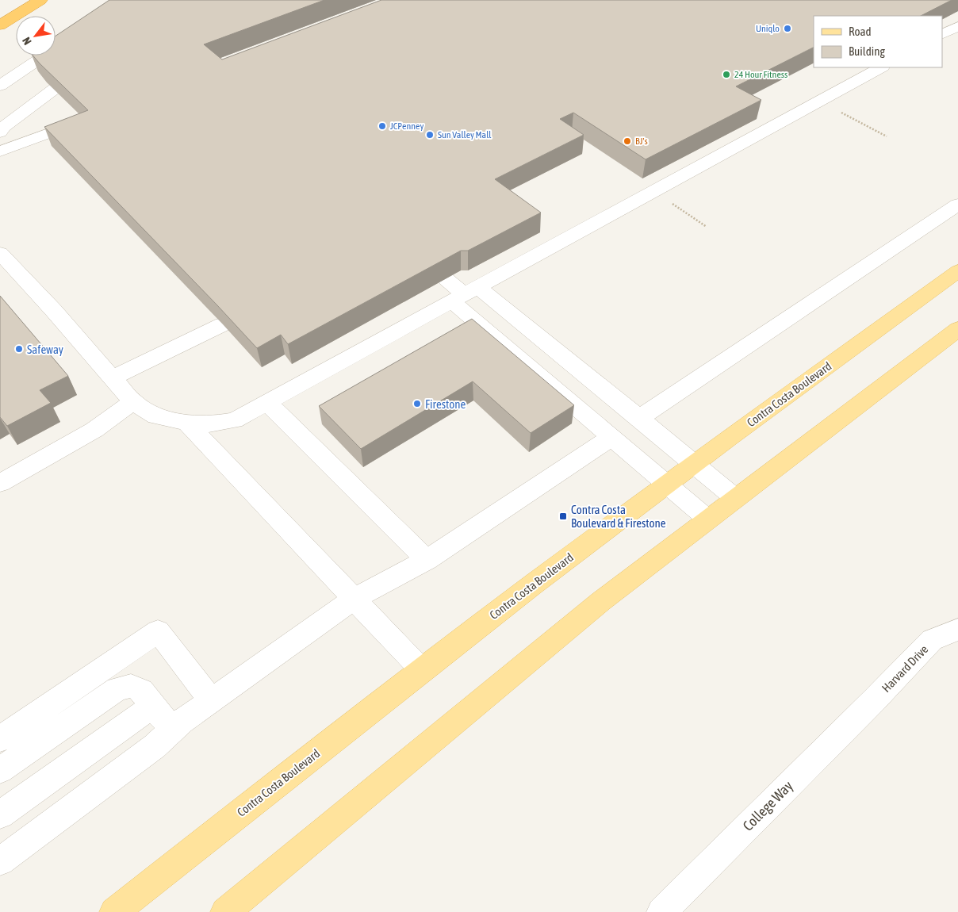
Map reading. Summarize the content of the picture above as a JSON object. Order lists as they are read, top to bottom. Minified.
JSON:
{"streets":{"main road":["Contra Costa Boulevard"],"street":["Harvard Drive","College Way"]},"crossings":[["Harvard Drive","College Way"]],"places":{"other":["Uniqlo","24 Hour Fitness","JCPenney","Sun Valley Mall","BJ's","Safeway","Firestone"],"transit":["Contra Costa Boulevard & Firestone"]},"legend":["Road","Building"],"north":"bottom left"}
